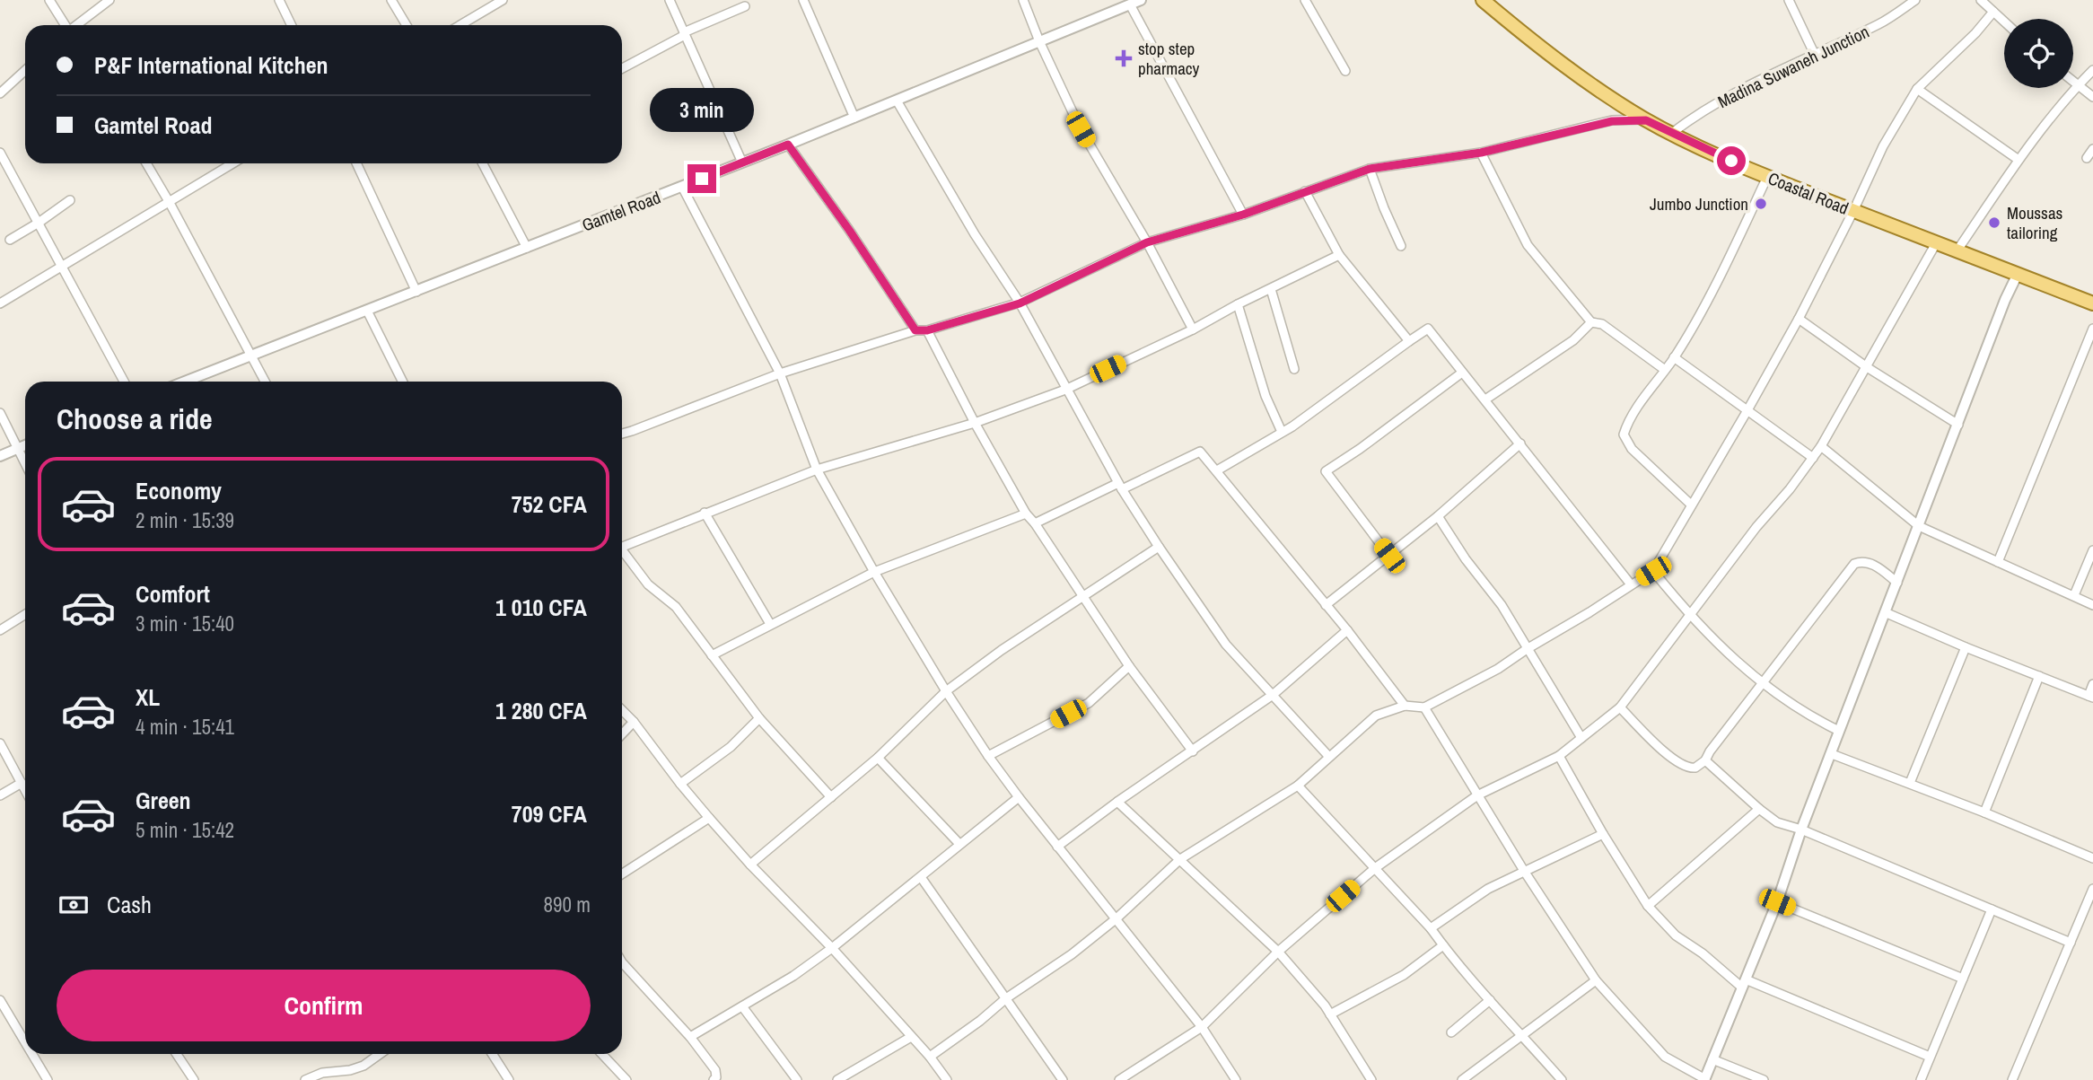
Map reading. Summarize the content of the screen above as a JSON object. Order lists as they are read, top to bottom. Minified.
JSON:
{"streets":{"main road":["Coastal Road"],"street":["Madina Suwaneh Junction","Gamtel Road"]},"crossings":[["Madina Suwaneh Junction","Coastal Road"]],"places":{"health":["stop step pharmacy"],"other":["Jumbo Junction","Moussas tailoring"]},"page":{"banner":["P&F International Kitchen","Gamtel Road"],"bubble":"3 min","heading":"Choose a ride","list":[{"name":"Economy","note":"2 min · 15:39","value":"752 CFA"},{"name":"Comfort","note":"3 min · 15:40","value":"1 010 CFA"},{"name":"XL","note":"4 min · 15:41","value":"1 280 CFA"},{"name":"Green","note":"5 min · 15:42","value":"709 CFA"}],"pay":["Cash","890 m"],"buttons":"Confirm"}}
